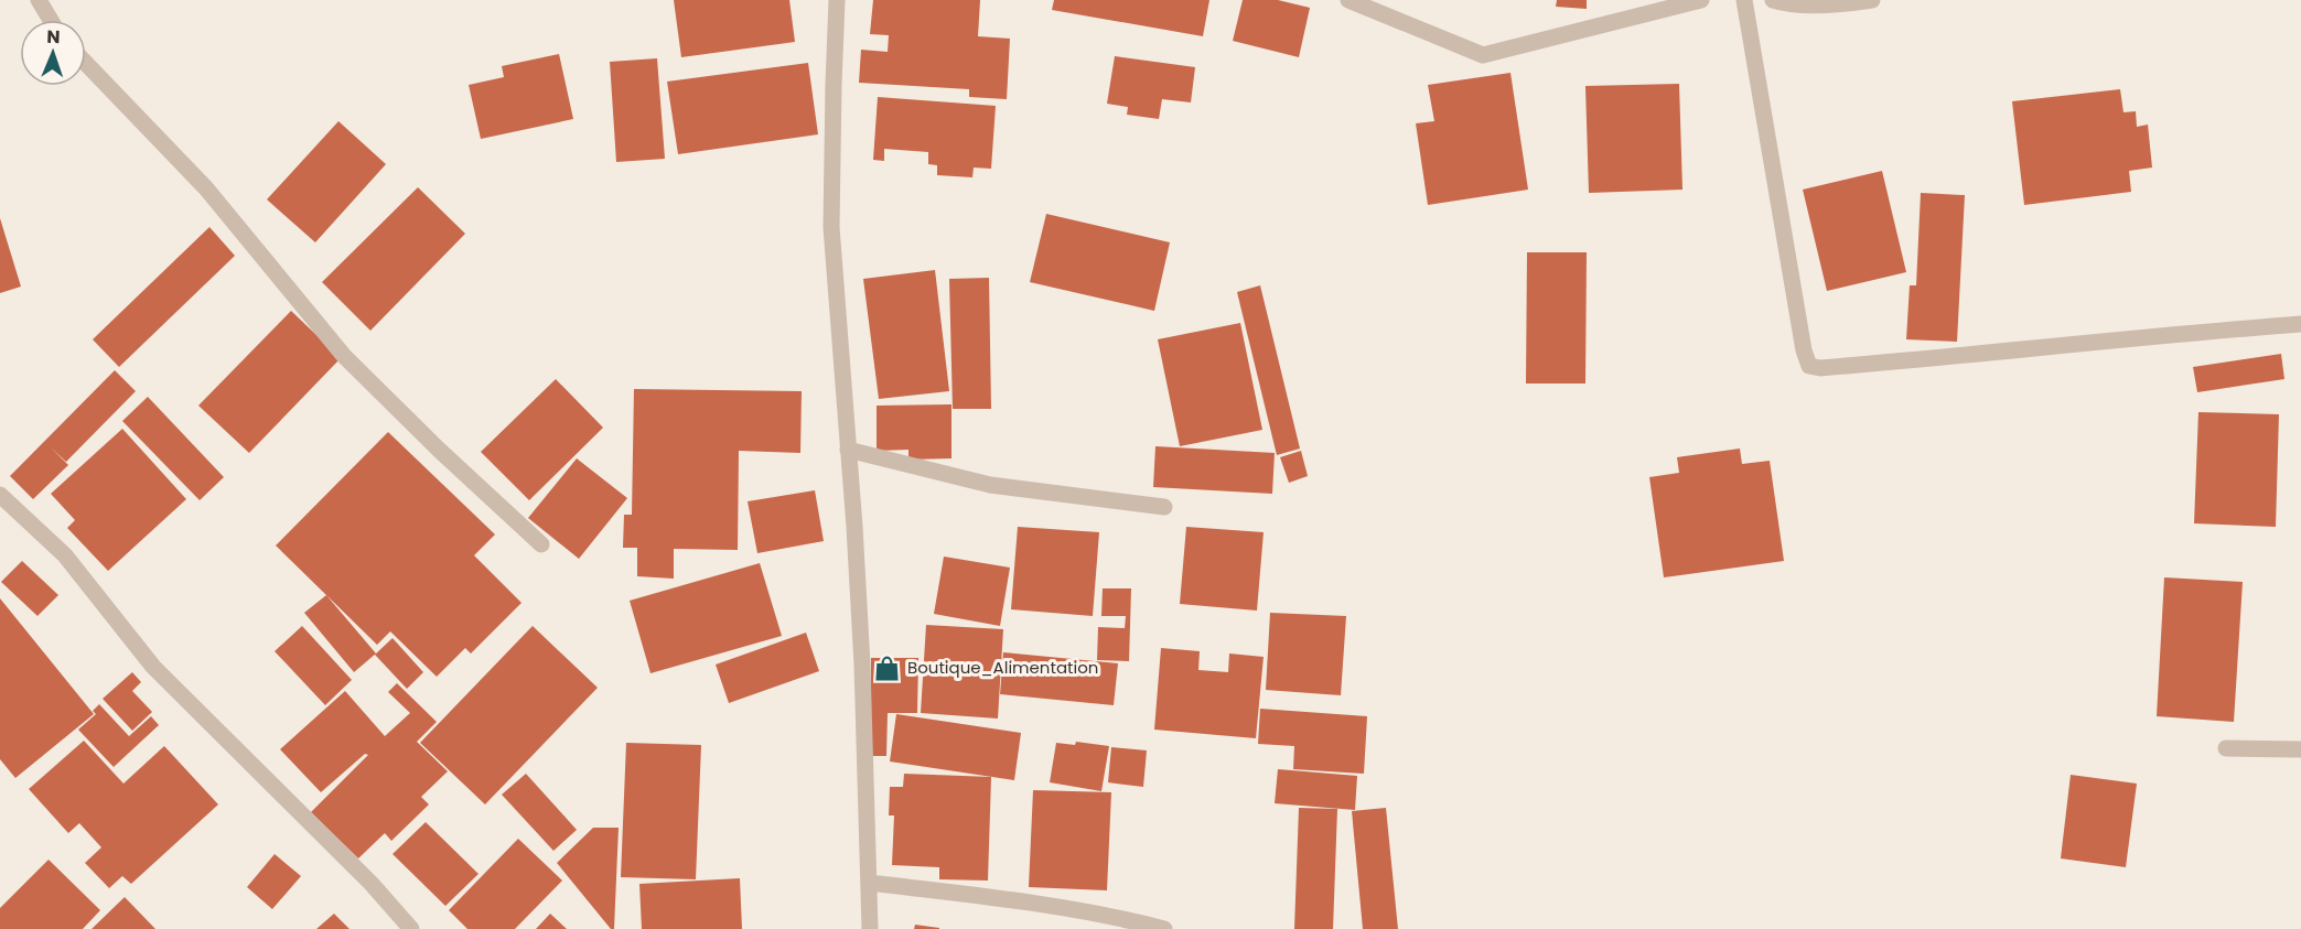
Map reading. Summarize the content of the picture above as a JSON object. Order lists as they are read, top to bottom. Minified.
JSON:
{"places":{"shop":["Boutique_Alimentation"]},"north":"top"}
